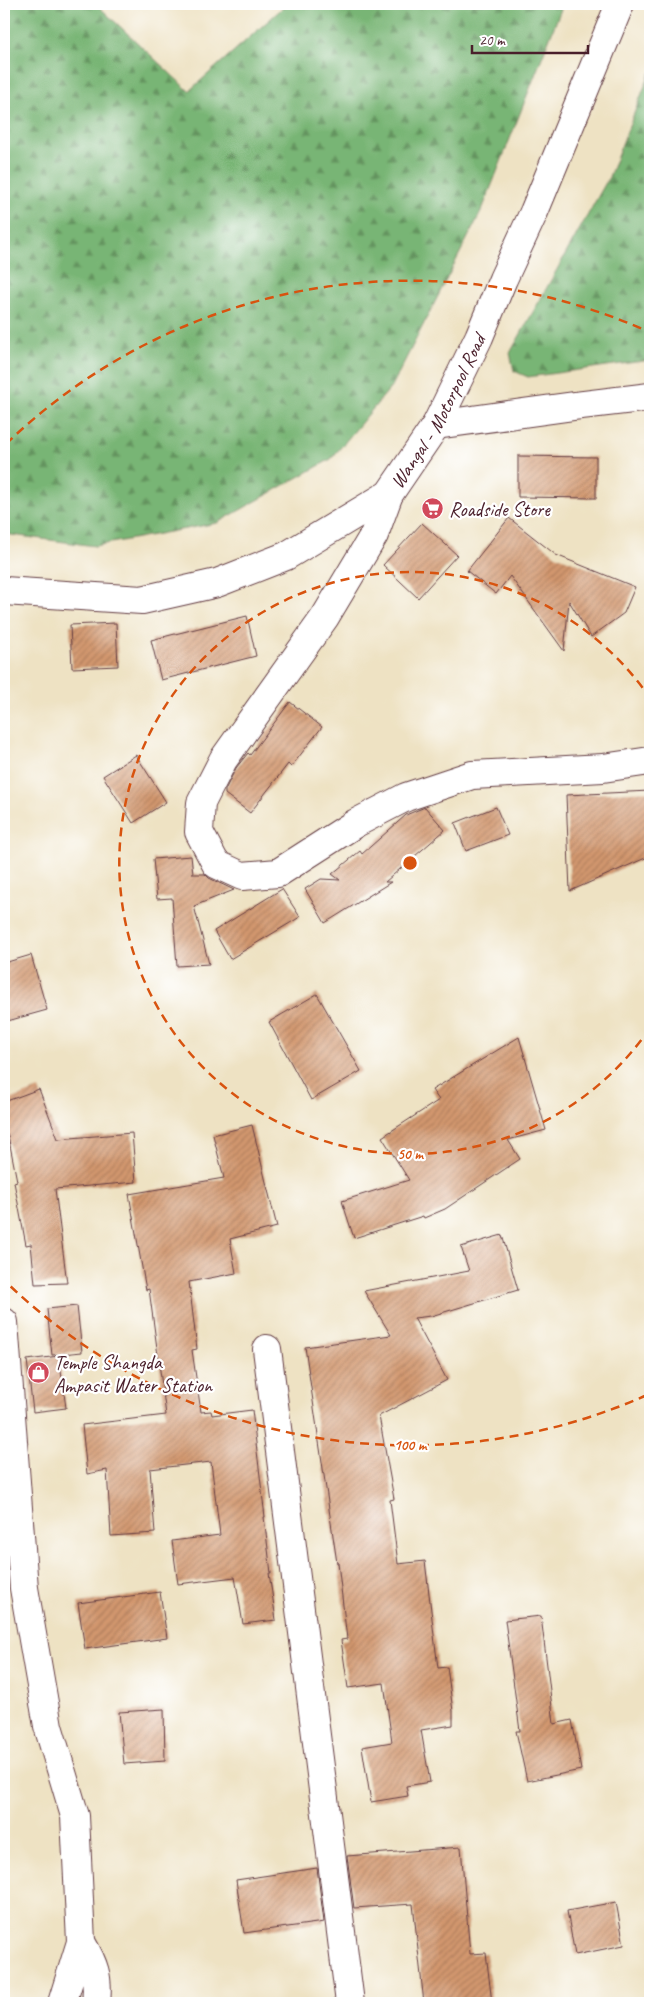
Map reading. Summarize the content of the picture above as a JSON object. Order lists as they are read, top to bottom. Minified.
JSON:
{"streets":{"street":["Wangal - Motorpool Road"]},"places":{"supermarket":["Roadside Store"],"shop":["Temple Shangda Ampasit Water Station"]},"scale_bar":"20 m","rings":["50 m","100 m"]}
